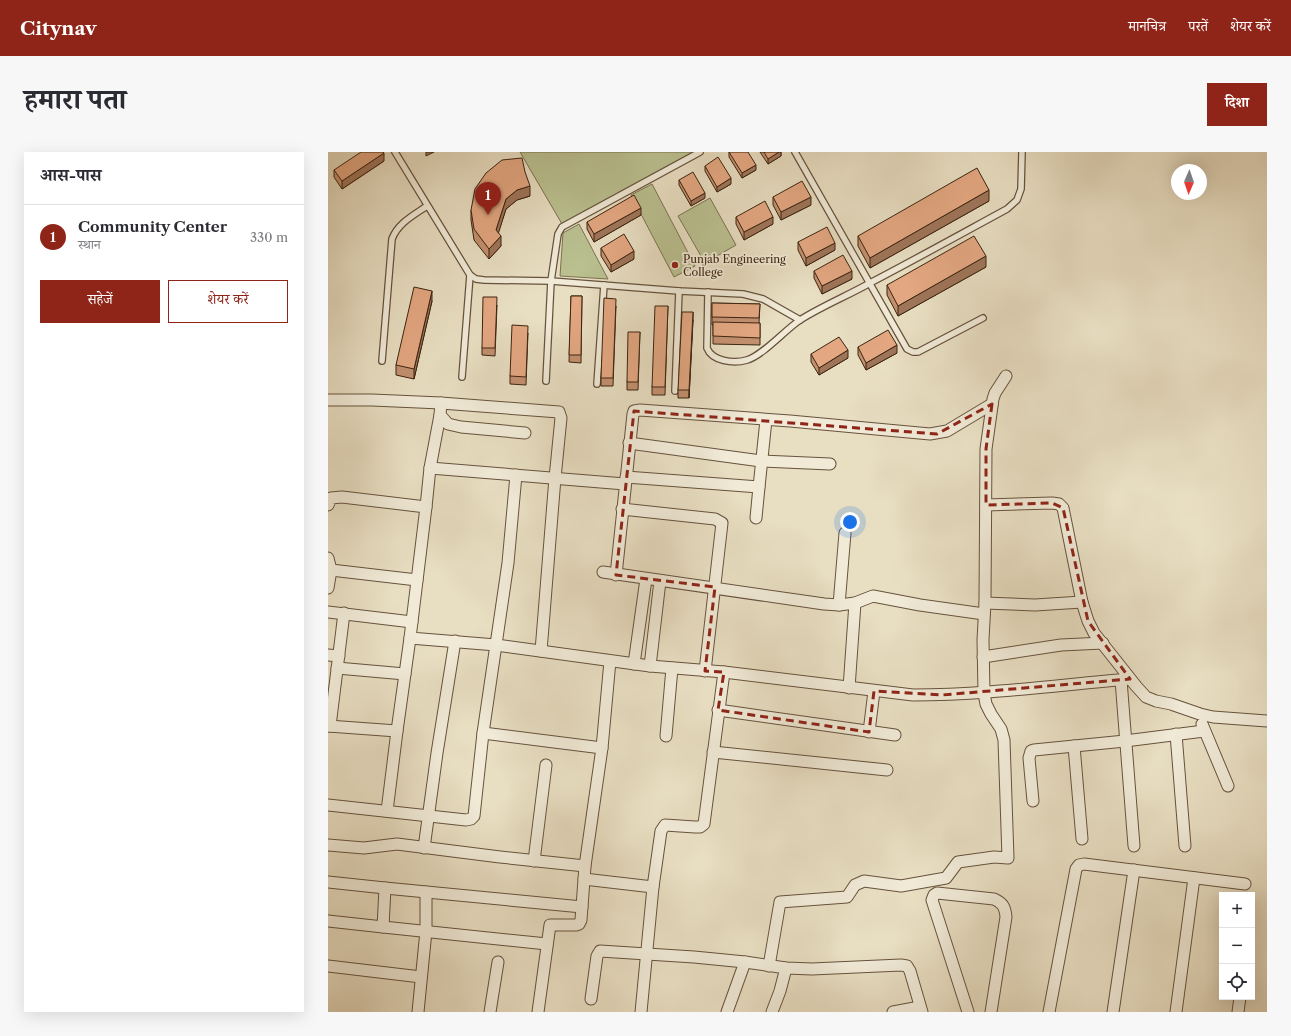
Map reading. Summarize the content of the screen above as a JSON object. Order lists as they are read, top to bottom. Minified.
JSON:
{"places":["Punjab Engineering College"],"north":"bottom","page":{"header":"Citynav","nav":["मानचित्र","परतें","शेयर करें"],"title":"हमारा पता","buttons":["दिशा",["सहेजें","शेयर करें"]],"heading":"आस-पास","pins":"1","list":[{"mark":"1","name":"Community Center","note":"स्थान","value":"330 m"}],"map_buttons":["+","−"]}}
